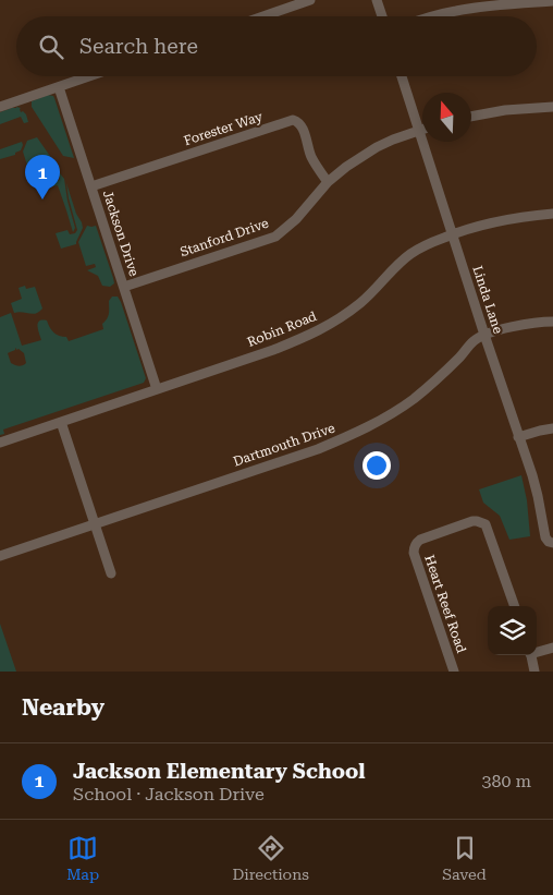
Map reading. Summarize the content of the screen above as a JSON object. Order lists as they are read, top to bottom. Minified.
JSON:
{"streets":{"street":["Forester Way","Jackson Drive","Stanford Drive","Linda Lane","Robin Road","Dartmouth Drive","Heart Reef Road"]},"crossings":[["Forester Way","Jackson Drive"],["Forester Way","Stanford Drive"],["Jackson Drive","Stanford Drive"],["Jackson Drive","Robin Road"],["Stanford Drive","Linda Lane"],["Linda Lane","Robin Road"],["Linda Lane","Dartmouth Drive"]],"north":"top","page":{"search":"Search here","pins":"1","heading":"Nearby","list":[{"mark":"1","name":"Jackson Elementary School","note":"School · Jackson Drive","value":"380 m"}],"nav":["Map","Directions","Saved"]}}
